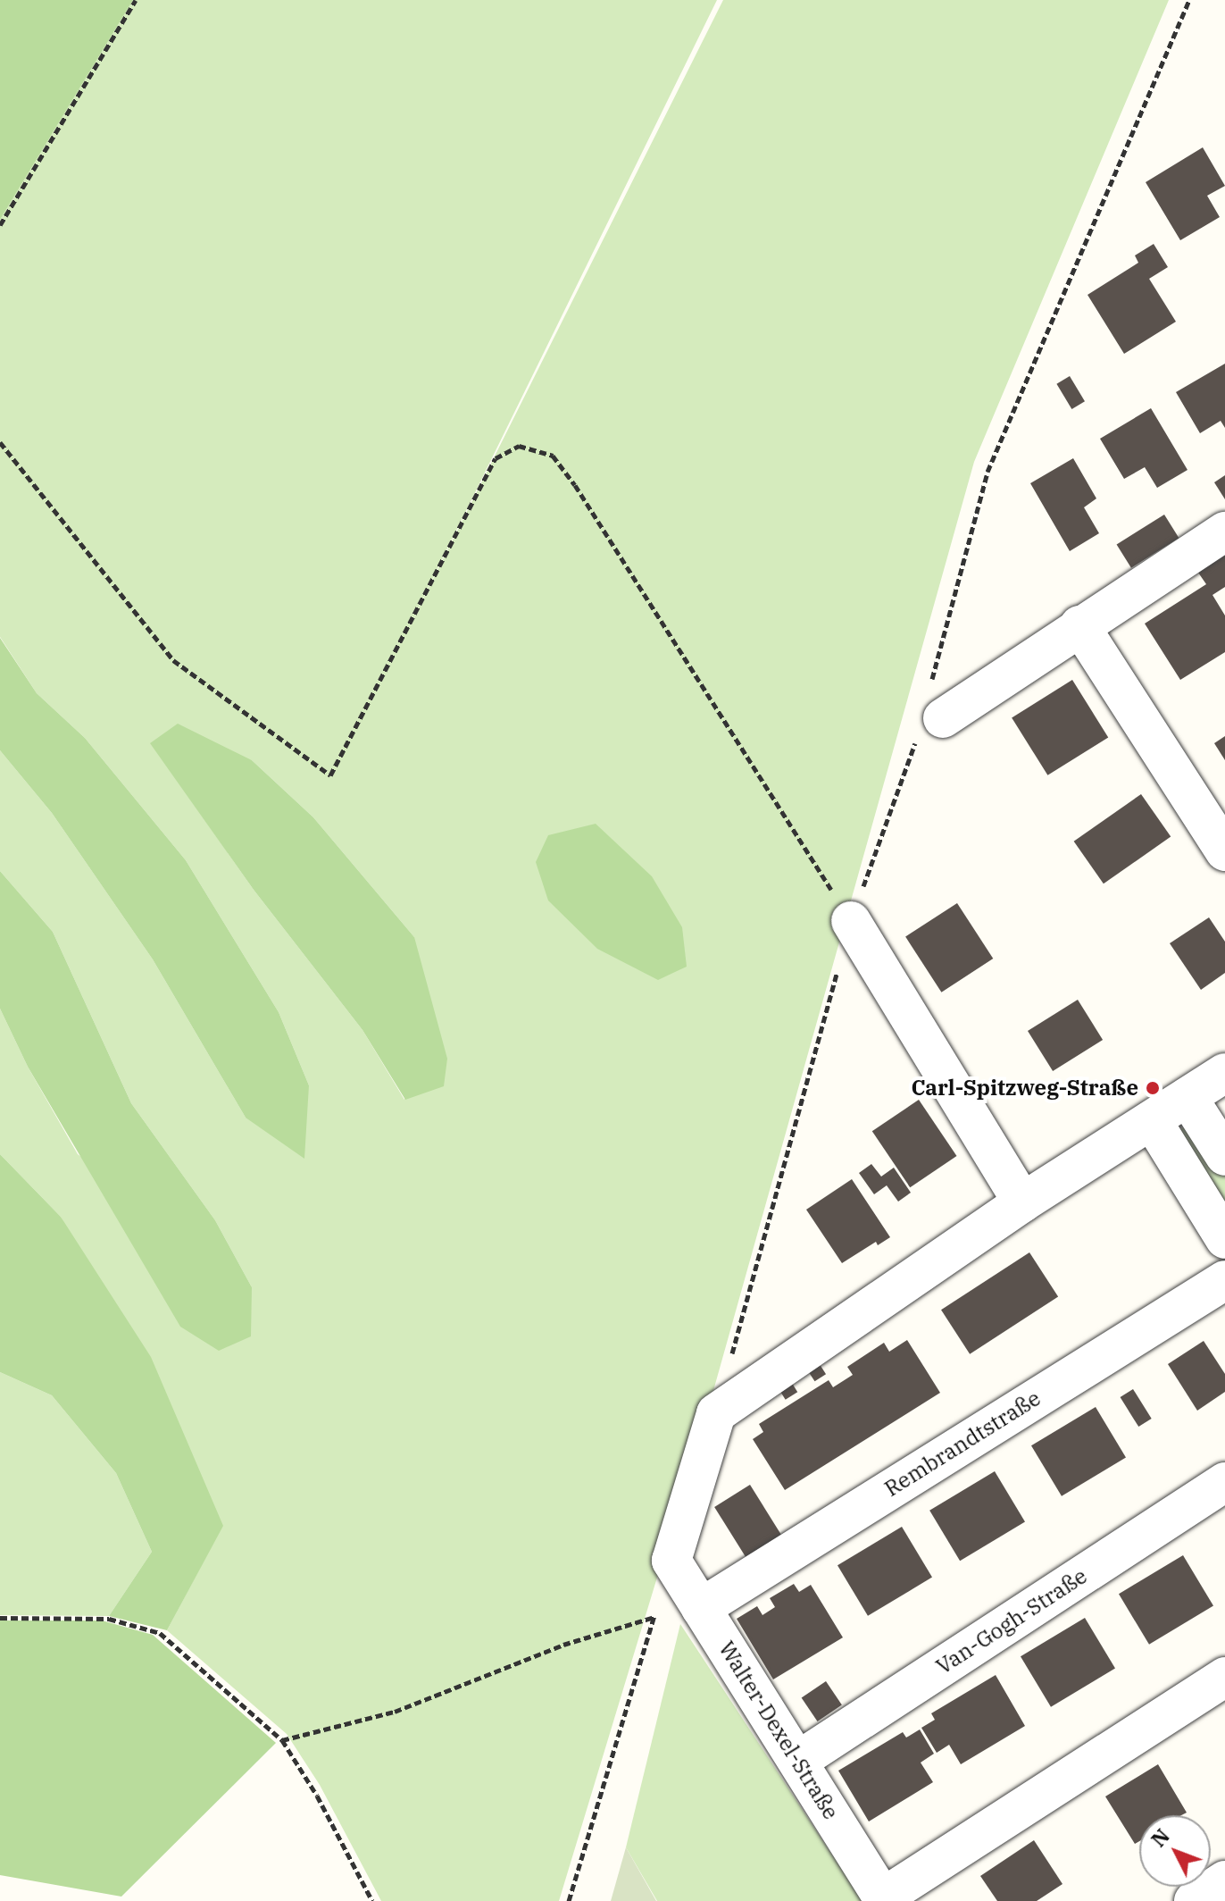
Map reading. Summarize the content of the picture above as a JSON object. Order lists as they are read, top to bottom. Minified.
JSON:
{"streets":{"street":["Rembrandtstraße","Van-Gogh-Straße","Walter-Dexel-Straße"]},"crossings":[["Rembrandtstraße","Walter-Dexel-Straße"],["Van-Gogh-Straße","Walter-Dexel-Straße"]],"places":["Carl-Spitzweg-Straße"],"north":"top left"}
